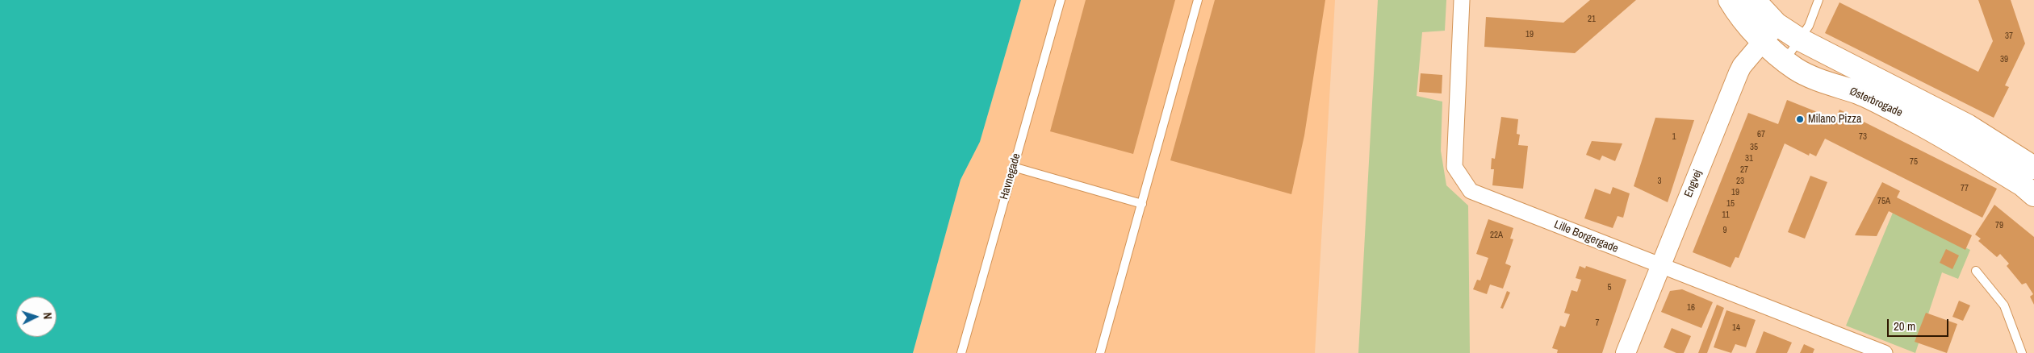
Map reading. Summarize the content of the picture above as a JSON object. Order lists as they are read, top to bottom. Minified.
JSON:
{"streets":{"main road":["Østerbrogade"],"street":["Engvej","Lille Borgergade"],"lane":["Havnegade"]},"crossings":[["Østerbrogade","Engvej"],["Engvej","Lille Borgergade"]],"places":["Milano Pizza"],"house_numbers":["21","19","37","39","67","1","73","35","31","75","27","3","23","77","19","75A","15","11","79","9","22A","5","16","7","14"],"scale_bar":"20 m","north":"right"}
